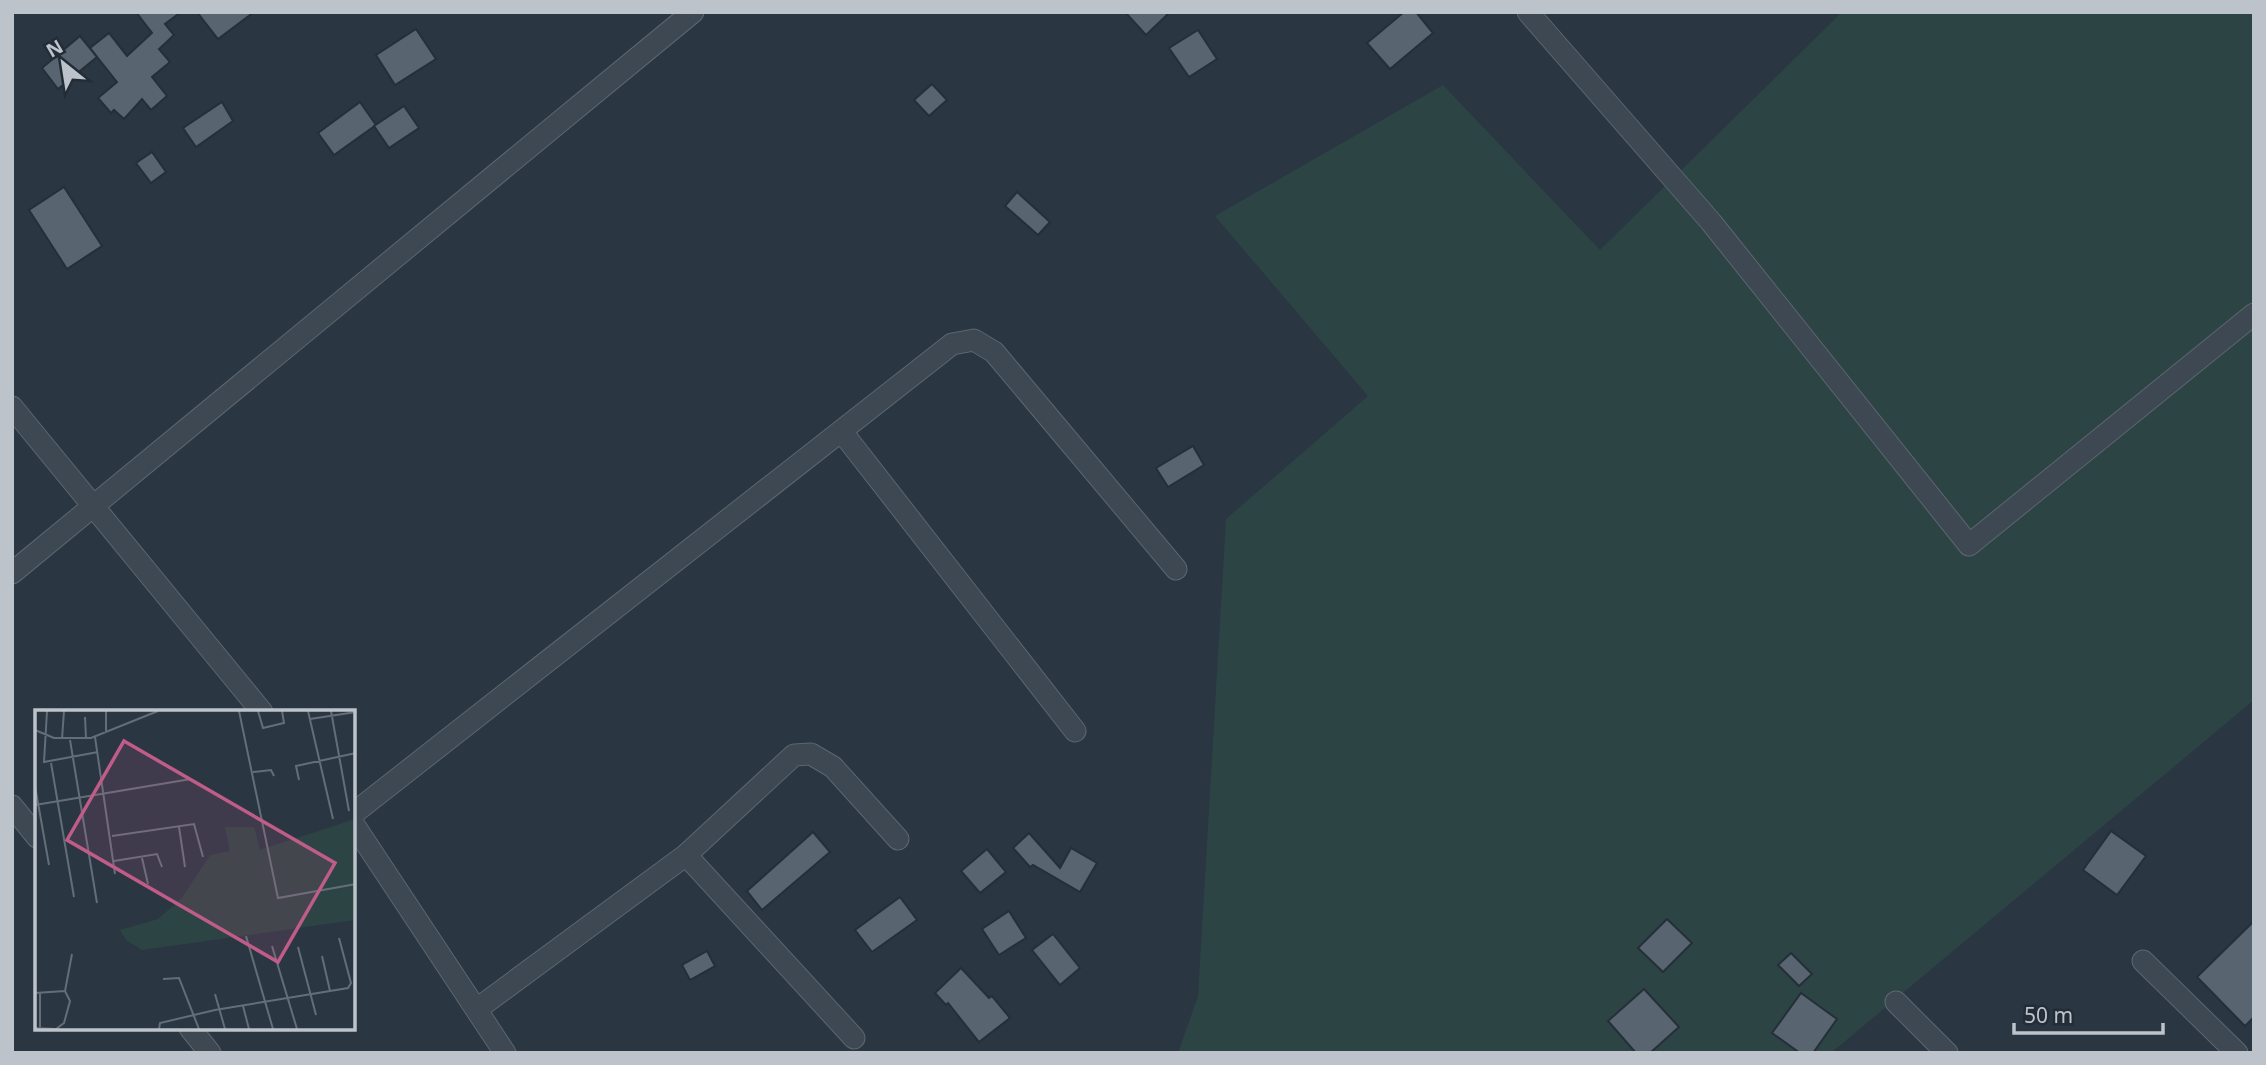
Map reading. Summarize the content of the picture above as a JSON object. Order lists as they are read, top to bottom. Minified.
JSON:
{"scale_bar":"50 m","north":"top left"}
